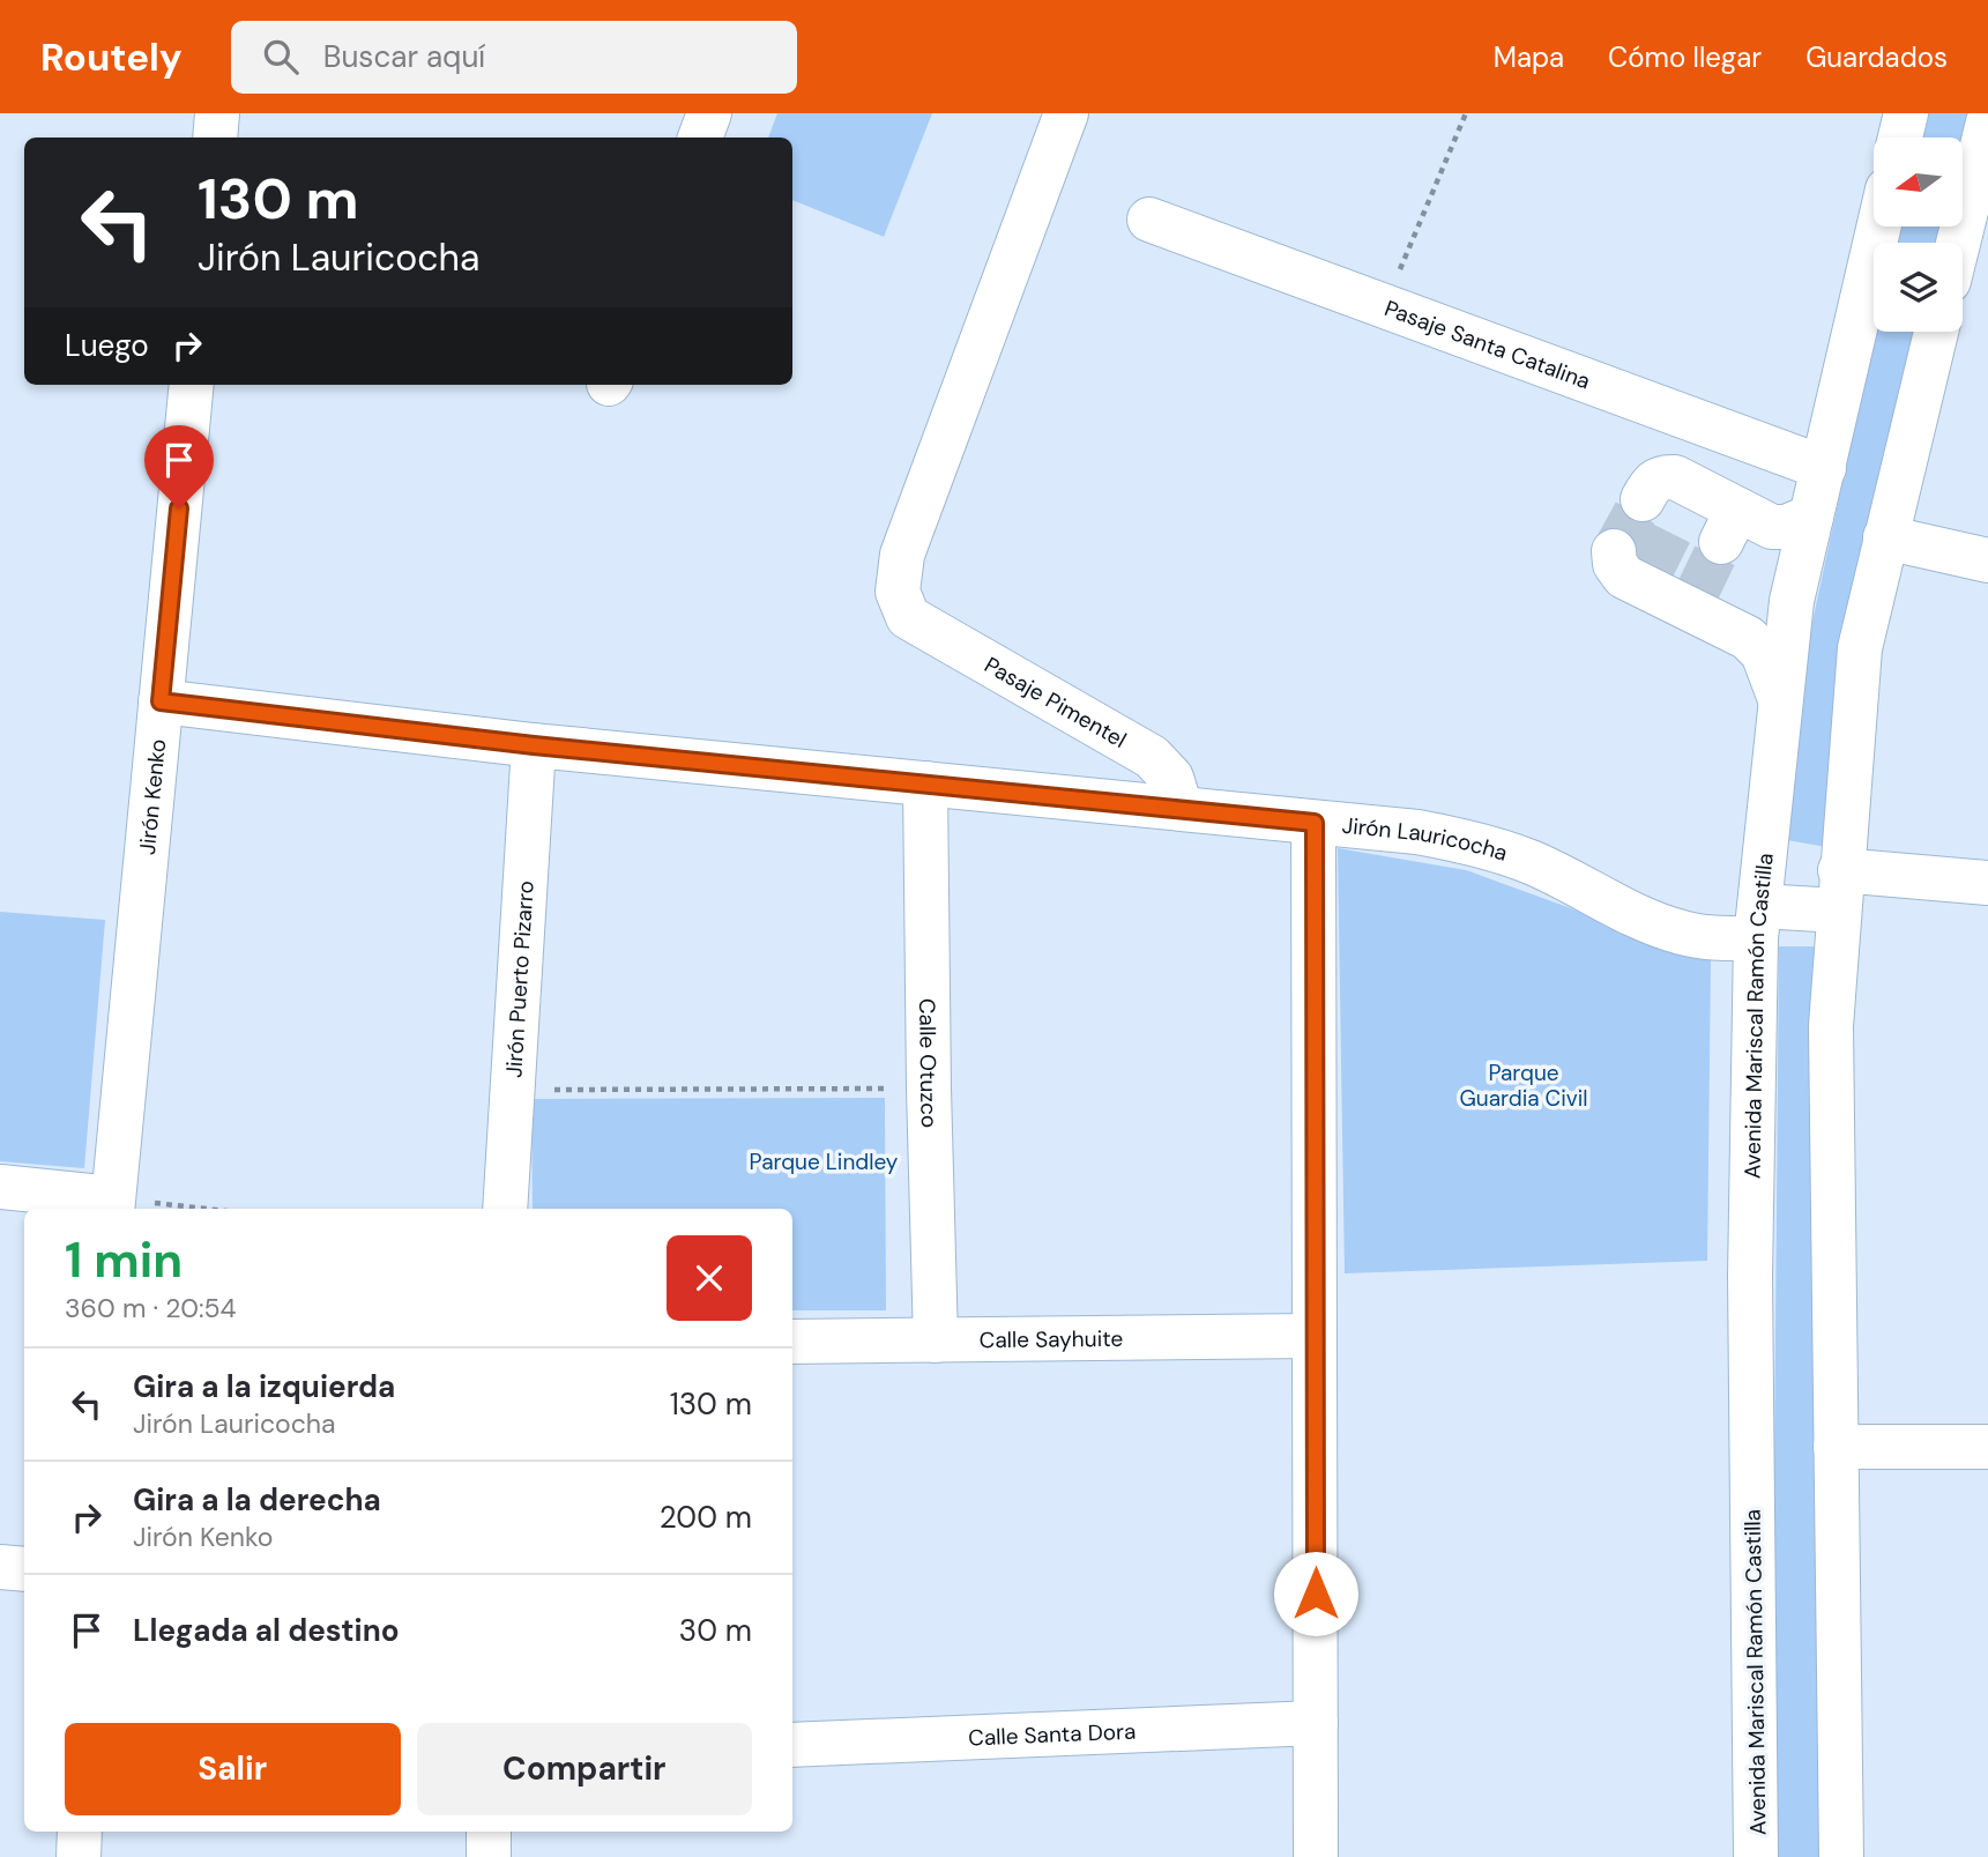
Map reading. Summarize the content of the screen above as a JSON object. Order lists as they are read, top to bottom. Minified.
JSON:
{"streets":{"street":["Pasaje Santa Catalina","Pasaje Pimentel","Jirón Kenko","Jirón Lauricocha","Jirón Puerto Pizarro","Avenida Mariscal Ramón Castilla","Calle Otuzco","Calle Sayhuite","Calle Santa Dora"]},"crossings":[["Pasaje Santa Catalina","Avenida Mariscal Ramón Castilla"],["Pasaje Pimentel","Jirón Lauricocha"],["Jirón Kenko","Jirón Lauricocha"],["Jirón Lauricocha","Jirón Puerto Pizarro"],["Jirón Lauricocha","Avenida Mariscal Ramón Castilla"],["Jirón Lauricocha","Calle Otuzco"],["Calle Otuzco","Calle Sayhuite"]],"parks":["Parque Guardia Civil","Parque Lindley"],"north":"left","page":{"header":"Routely","search":"Buscar aquí","nav":["Mapa","Cómo llegar","Guardados"],"turn":["130 m","Jirón Lauricocha"],"then":"Luego","heading":["1 min","360 m · 20:54"],"list":[{"name":"Gira a la izquierda","note":"Jirón Lauricocha","value":"130 m"},{"name":"Gira a la derecha","note":"Jirón Kenko","value":"200 m"},{"name":"Llegada al destino","value":"30 m"}],"buttons":["Salir","Compartir"]}}
